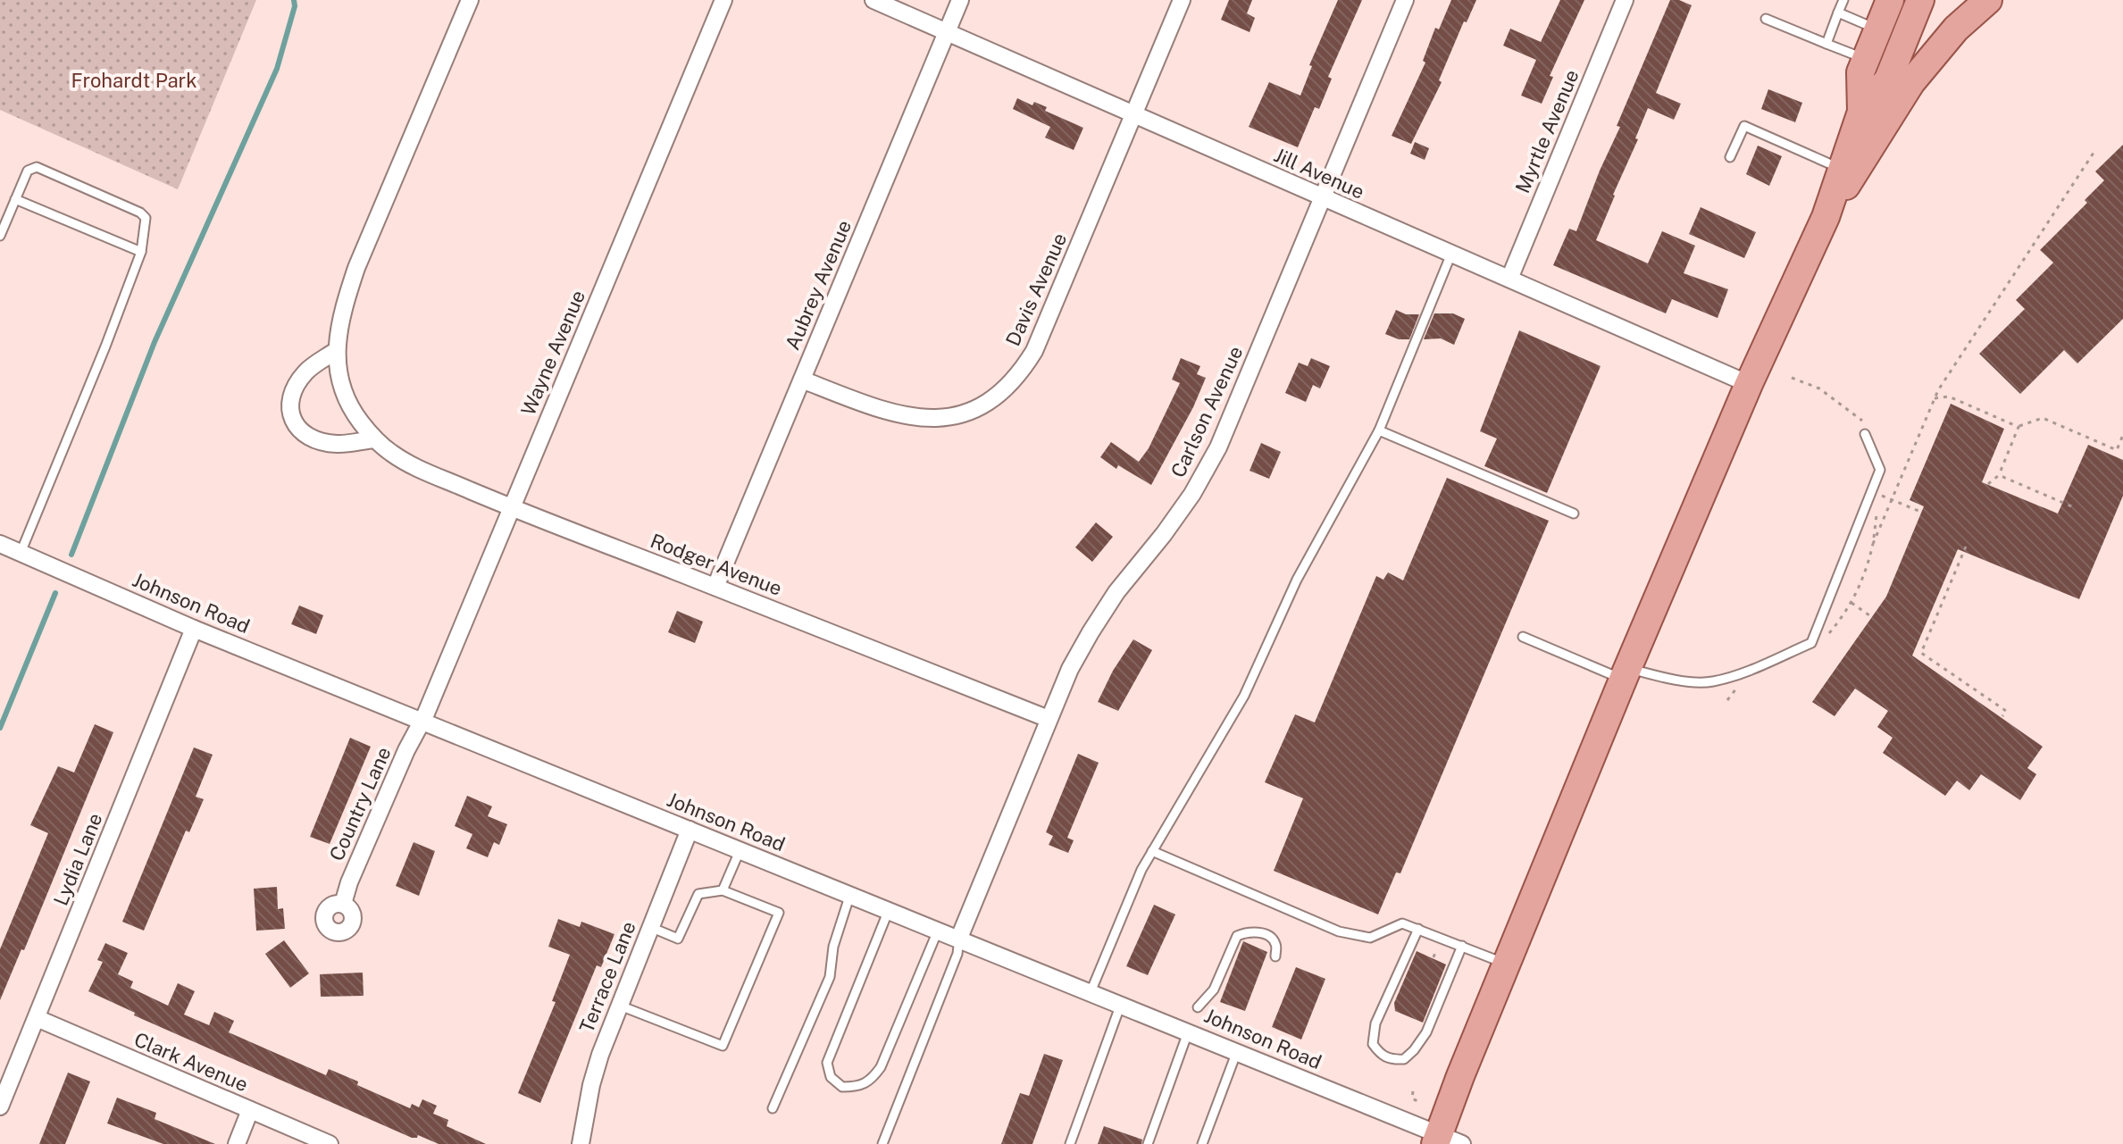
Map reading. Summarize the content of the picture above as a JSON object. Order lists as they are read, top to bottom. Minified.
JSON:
{"streets":{"street":["Myrtle Avenue","Jill Avenue","Aubrey Avenue","Davis Avenue","Wayne Avenue","Carlson Avenue","Rodger Avenue","Johnson Road","Country Lane","Lydia Lane","Terrace Lane","Clark Avenue"]},"crossings":[["Myrtle Avenue","Jill Avenue"],["Jill Avenue","Aubrey Avenue"],["Jill Avenue","Davis Avenue"],["Jill Avenue","Carlson Avenue"],["Aubrey Avenue","Davis Avenue"],["Aubrey Avenue","Rodger Avenue"],["Wayne Avenue","Rodger Avenue"],["Wayne Avenue","Johnson Road"],["Wayne Avenue","Country Lane"],["Carlson Avenue","Rodger Avenue"],["Carlson Avenue","Johnson Road"],["Johnson Road","Country Lane"],["Johnson Road","Lydia Lane"],["Johnson Road","Terrace Lane"],["Lydia Lane","Clark Avenue"]],"parks":["Frohardt Park"]}
